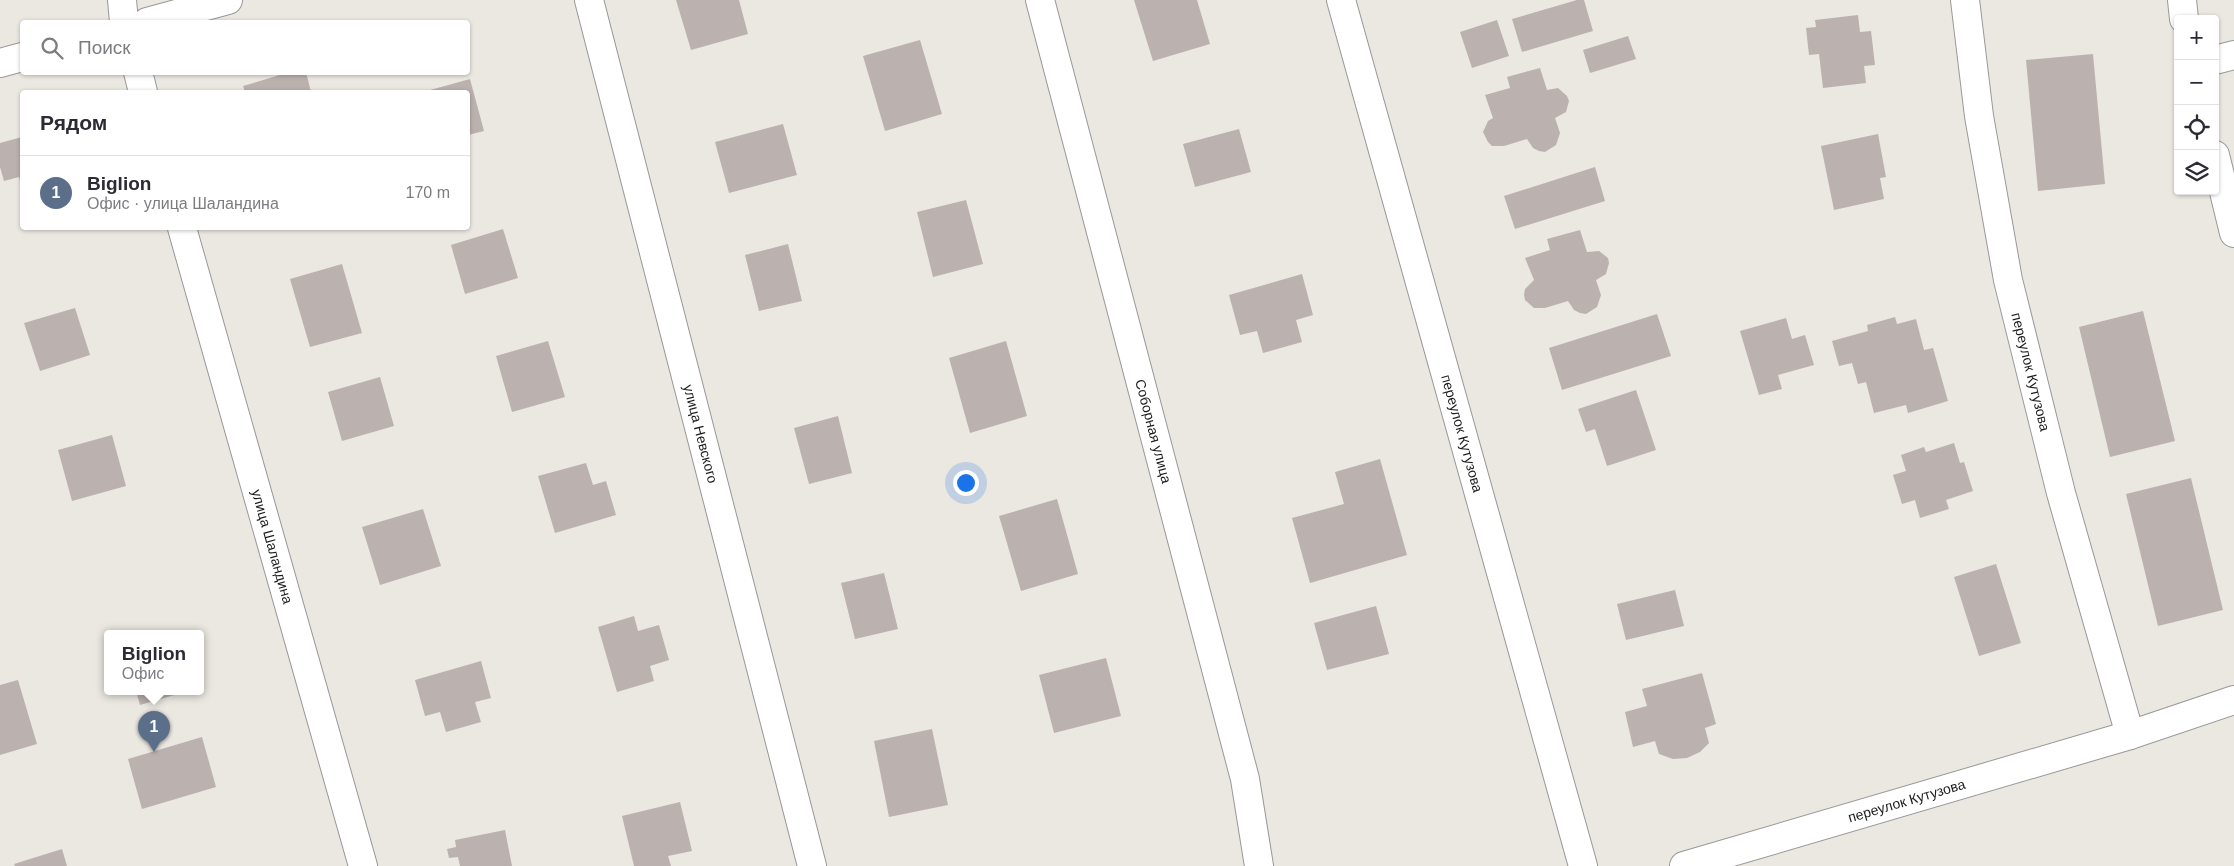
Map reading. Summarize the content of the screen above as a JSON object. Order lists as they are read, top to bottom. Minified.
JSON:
{"streets":{"street":["переулок Кутузова","Соборная улица","улица Невского","улица Шаландина"]},"page":{"map_buttons":["+","−"],"search":"Поиск","heading":"Рядом","list":[{"mark":"1","name":"Biglion","note":"Офис · улица Шаландина","value":"170 m"}],"popup":["Biglion","Офис"],"pins":"1"}}
